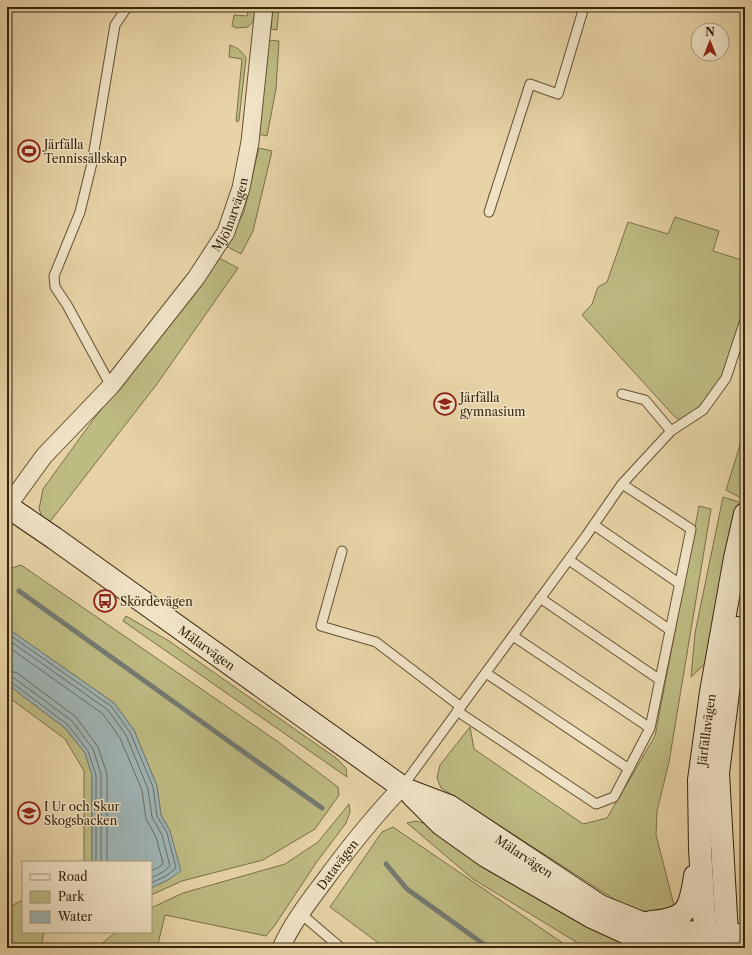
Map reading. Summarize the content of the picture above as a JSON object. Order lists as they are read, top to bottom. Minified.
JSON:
{"streets":{"street":["Mjölnarvägen","Mälarvägen","Järfällavägen","Datavägen"]},"crossings":[["Mjölnarvägen","Mälarvägen"],["Mälarvägen","Järfällavägen"],["Mälarvägen","Datavägen"]],"places":{"sports":["Järfälla Tennissällskap"],"school or university":["Järfälla gymnasium","I Ur och Skur Skogsbacken"],"bus stop":["Skördevägen"]},"legend":["Road","Park","Water"],"north":"top"}
